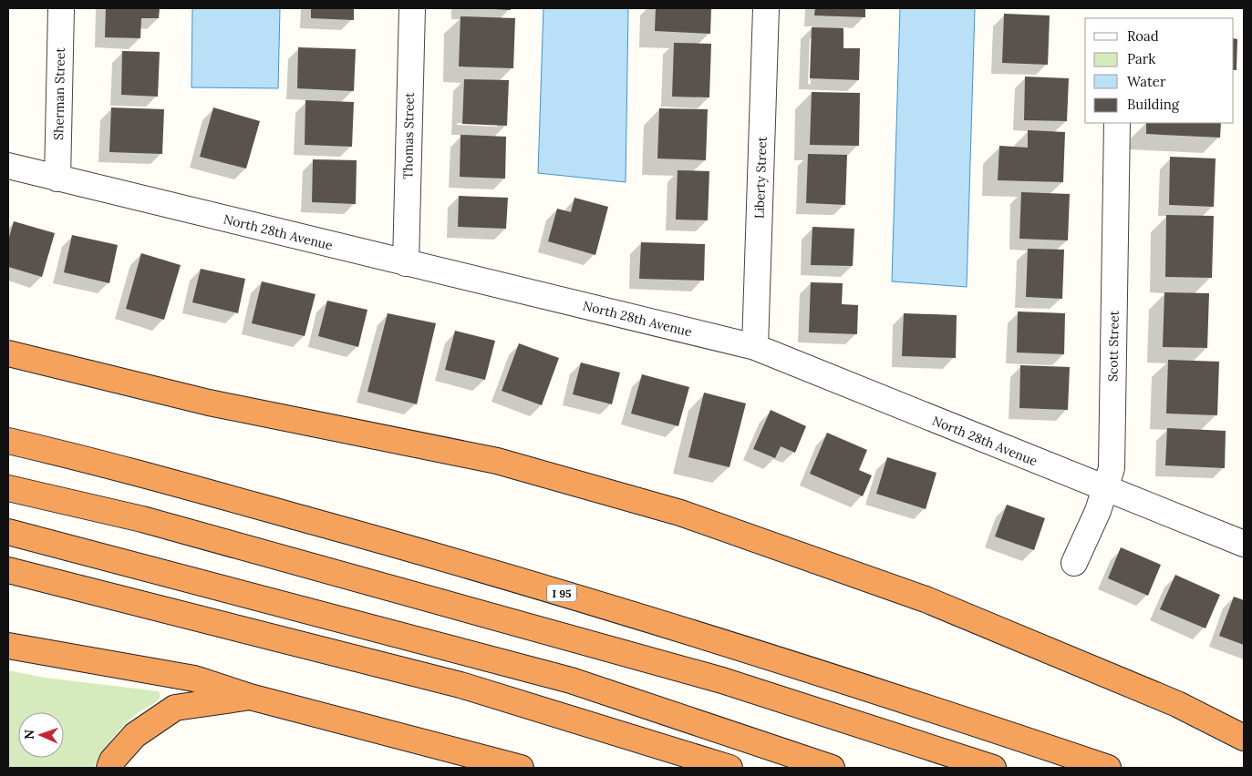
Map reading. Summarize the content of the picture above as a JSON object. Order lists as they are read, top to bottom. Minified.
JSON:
{"streets":{"highway":["I 95"],"street":["Sherman Street","Thomas Street","Liberty Street","North 28th Avenue","Scott Street"]},"crossings":[["Sherman Street","North 28th Avenue"],["Thomas Street","North 28th Avenue"],["Liberty Street","North 28th Avenue"],["North 28th Avenue","Scott Street"]],"legend":["Road","Park","Water","Building"],"north":"left"}
